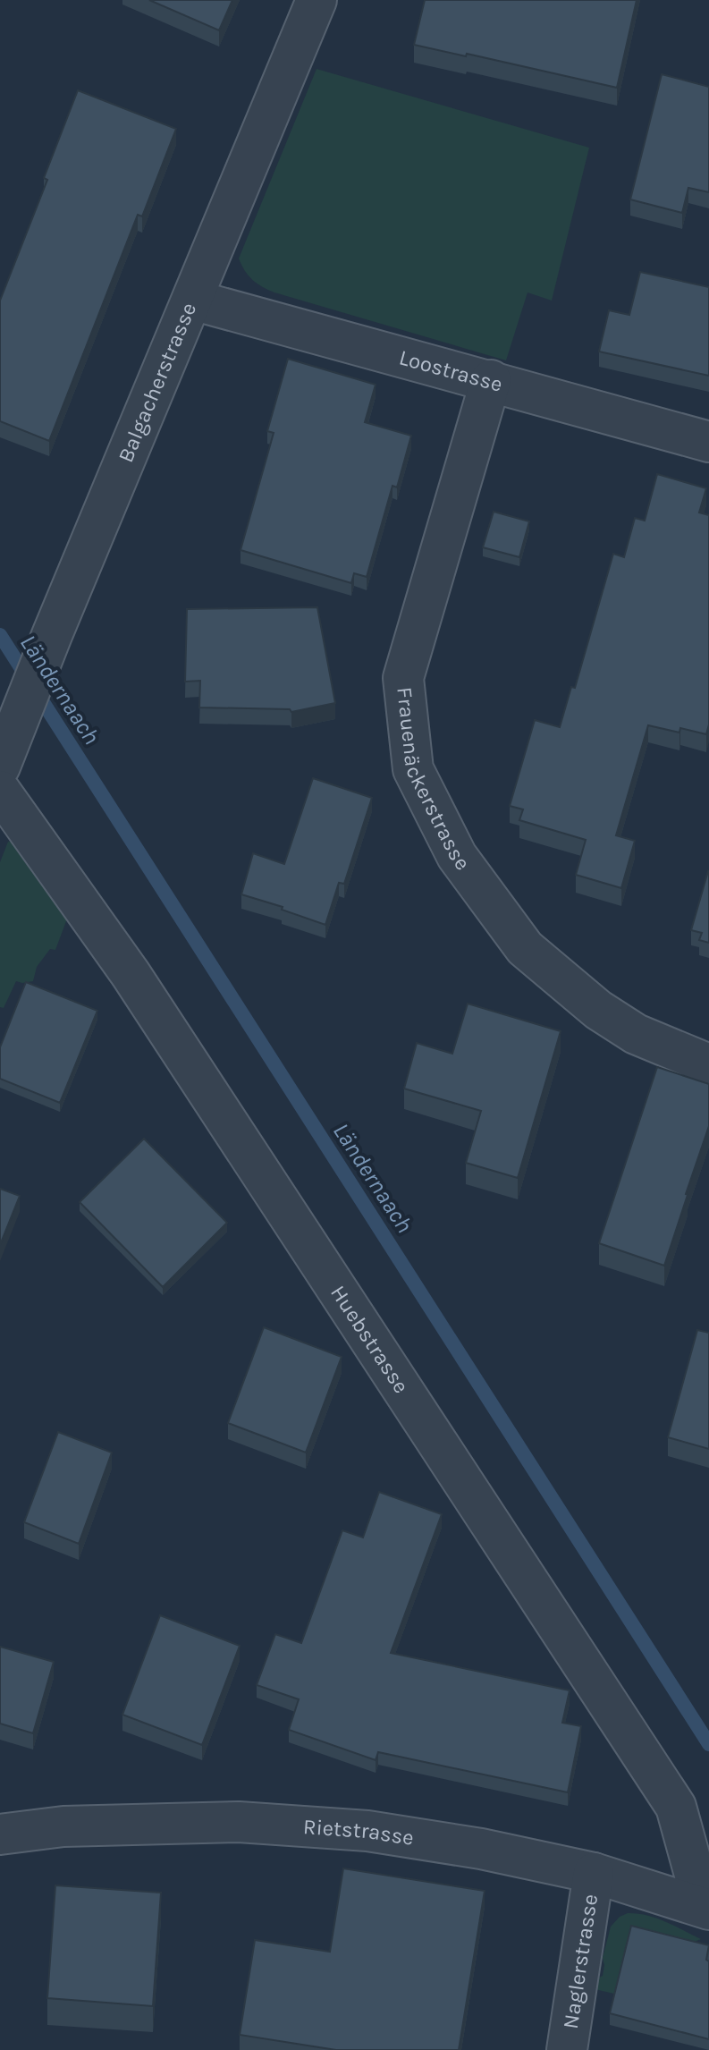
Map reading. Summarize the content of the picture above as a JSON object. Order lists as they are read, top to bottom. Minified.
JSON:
{"streets":{"street":["Loostrasse","Balgacherstrasse","Frauenäckerstrasse","Huebstrasse","Rietstrasse","Naglerstrasse"]},"crossings":[["Loostrasse","Balgacherstrasse"],["Loostrasse","Frauenäckerstrasse"],["Huebstrasse","Rietstrasse"],["Rietstrasse","Naglerstrasse"]],"water":["Ländernaach"]}
